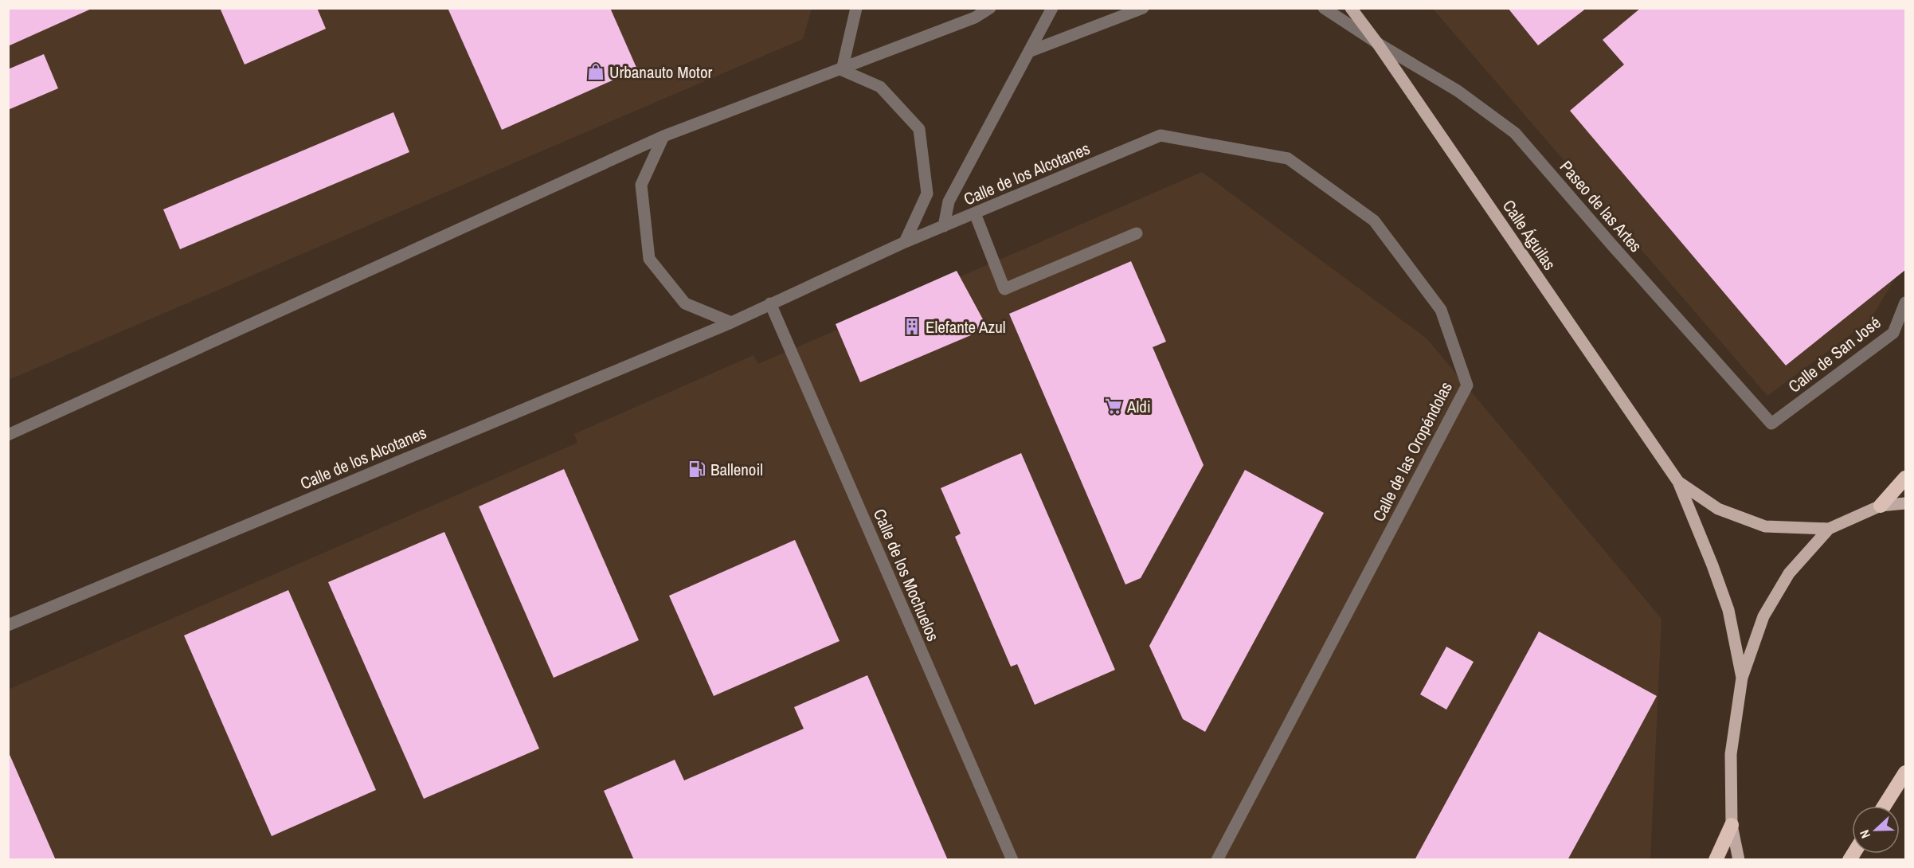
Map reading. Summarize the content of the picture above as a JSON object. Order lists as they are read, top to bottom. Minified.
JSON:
{"streets":{"main road":["Calle Águilas"],"street":["Calle de los Alcotanes","Paseo de las Artes","Calle de San José","Calle de las Oropéndolas","Calle de los Mochuelos"]},"crossings":[["Calle de los Alcotanes","Calle de las Oropéndolas"],["Calle de los Alcotanes","Calle de los Mochuelos"],["Paseo de las Artes","Calle Águilas"],["Paseo de las Artes","Calle de San José"]],"places":{"shop":["Urbanauto Motor"],"building":["Elefante Azul"],"supermarket":["Aldi"],"fuel station":["Ballenoil"]},"north":"left"}
